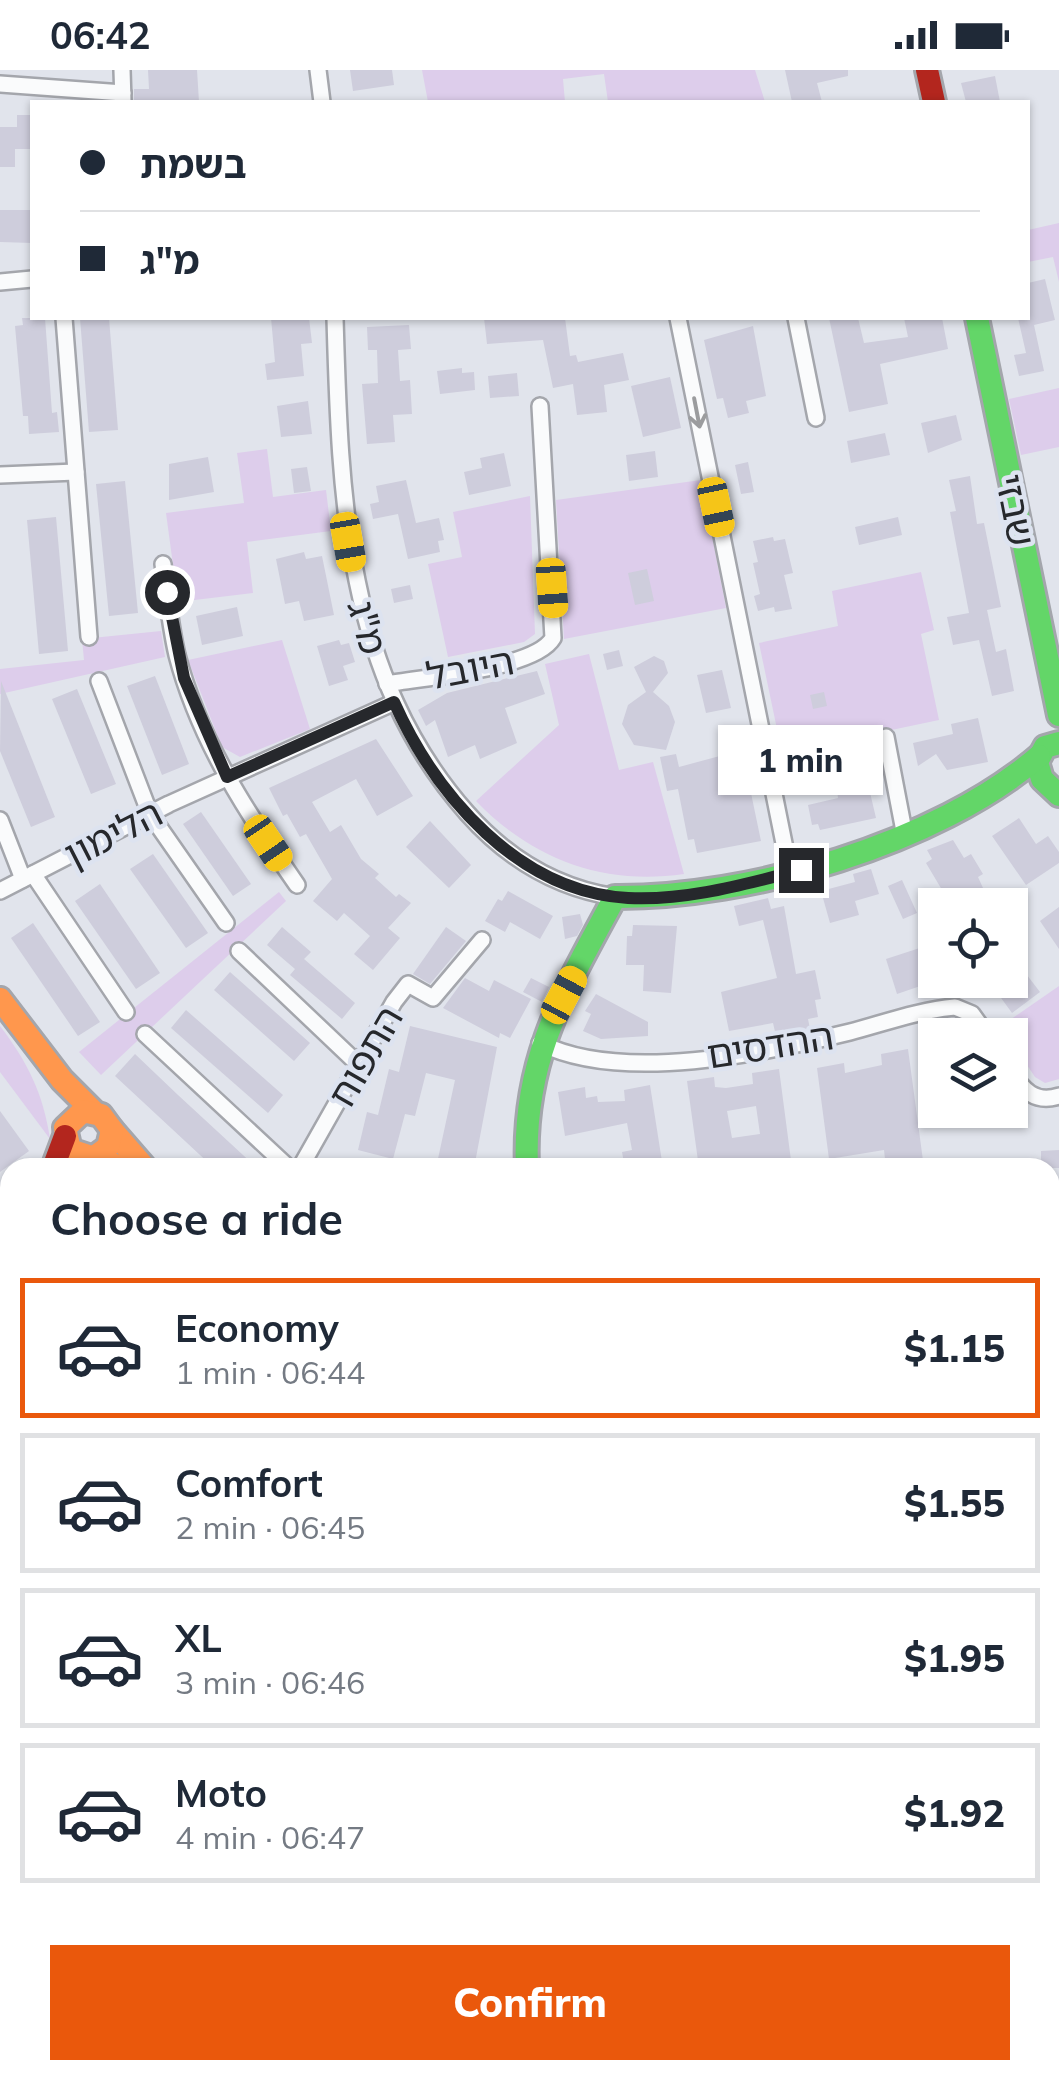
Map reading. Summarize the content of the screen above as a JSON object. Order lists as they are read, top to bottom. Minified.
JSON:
{"streets":{"street":["שבזי","מ\"ג","היובל","הלימון","ההדסים","התפוח"]},"crossings":[["שבזי","מ\"ג"],["מ\"ג","היובל"],["מ\"ג","הלימון"]],"page":{"status":"06:42","banner":["בשמת","מ\"ג"],"bubble":"1 min","heading":"Choose a ride","list":[{"name":"Economy","note":"1 min · 06:44","value":"$1.15"},{"name":"Comfort","note":"2 min · 06:45","value":"$1.55"},{"name":"XL","note":"3 min · 06:46","value":"$1.95"},{"name":"Moto","note":"4 min · 06:47","value":"$1.92"}],"buttons":"Confirm"}}
